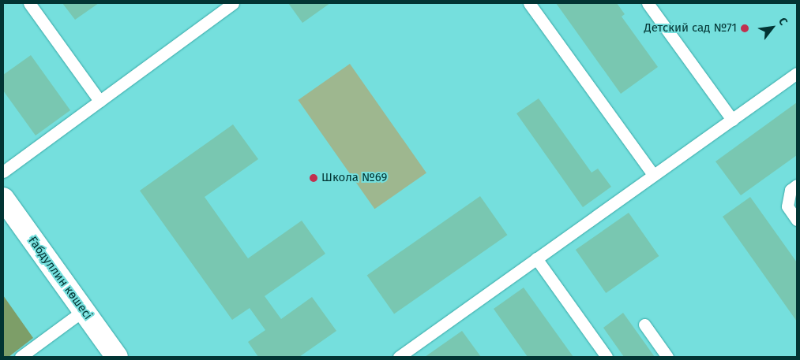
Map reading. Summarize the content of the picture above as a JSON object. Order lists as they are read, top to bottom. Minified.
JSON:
{"streets":{"street":["Ғабдуллин көшесі"]},"places":["Детский сад №71","Школа №69"],"north":"top right"}
